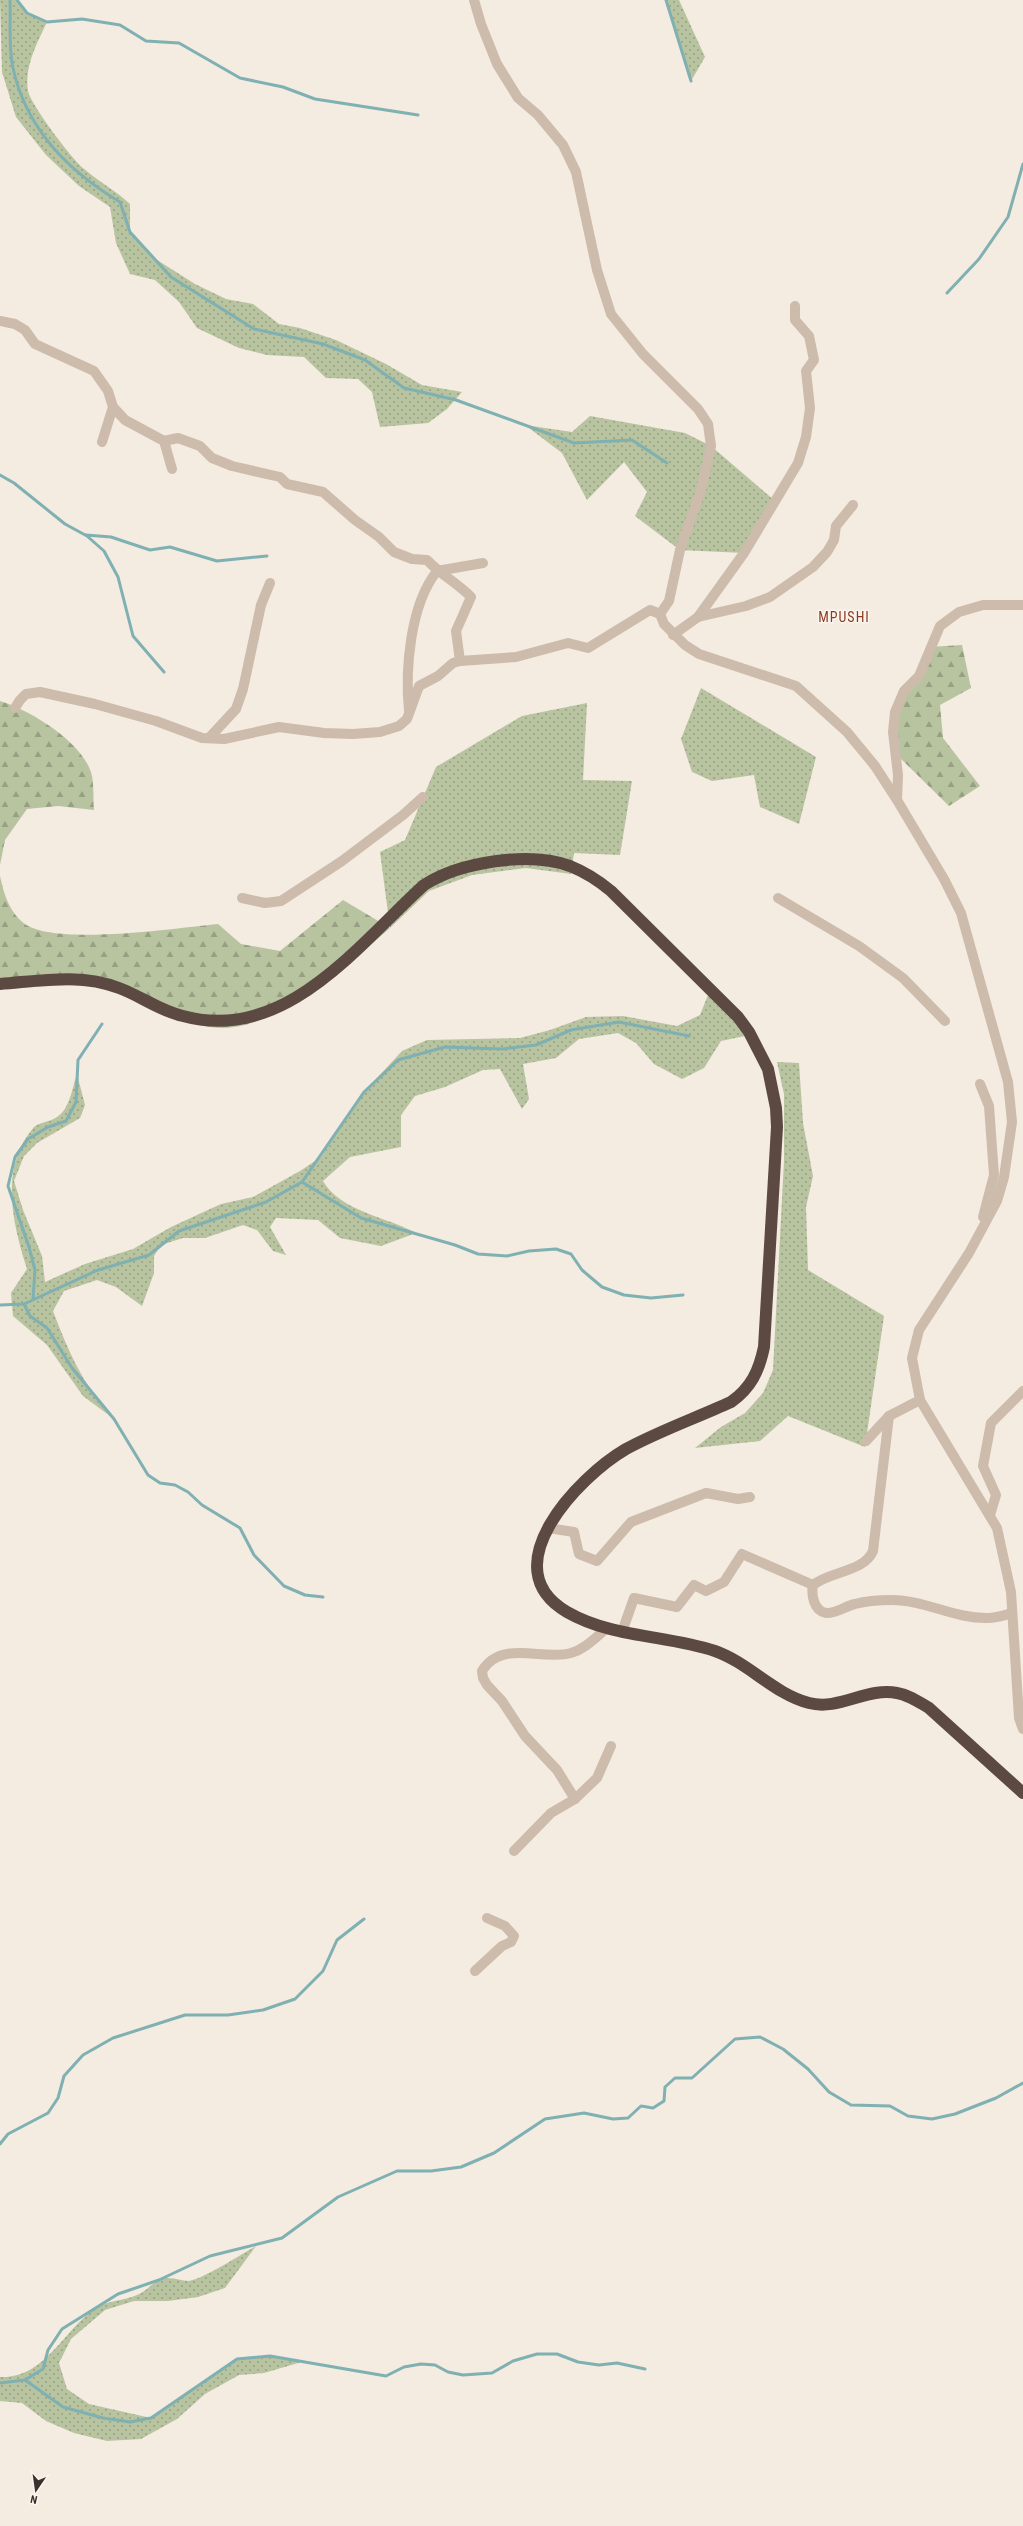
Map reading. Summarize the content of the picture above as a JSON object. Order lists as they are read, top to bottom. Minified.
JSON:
{"districts":["MPUSHI"],"north":"bottom"}
